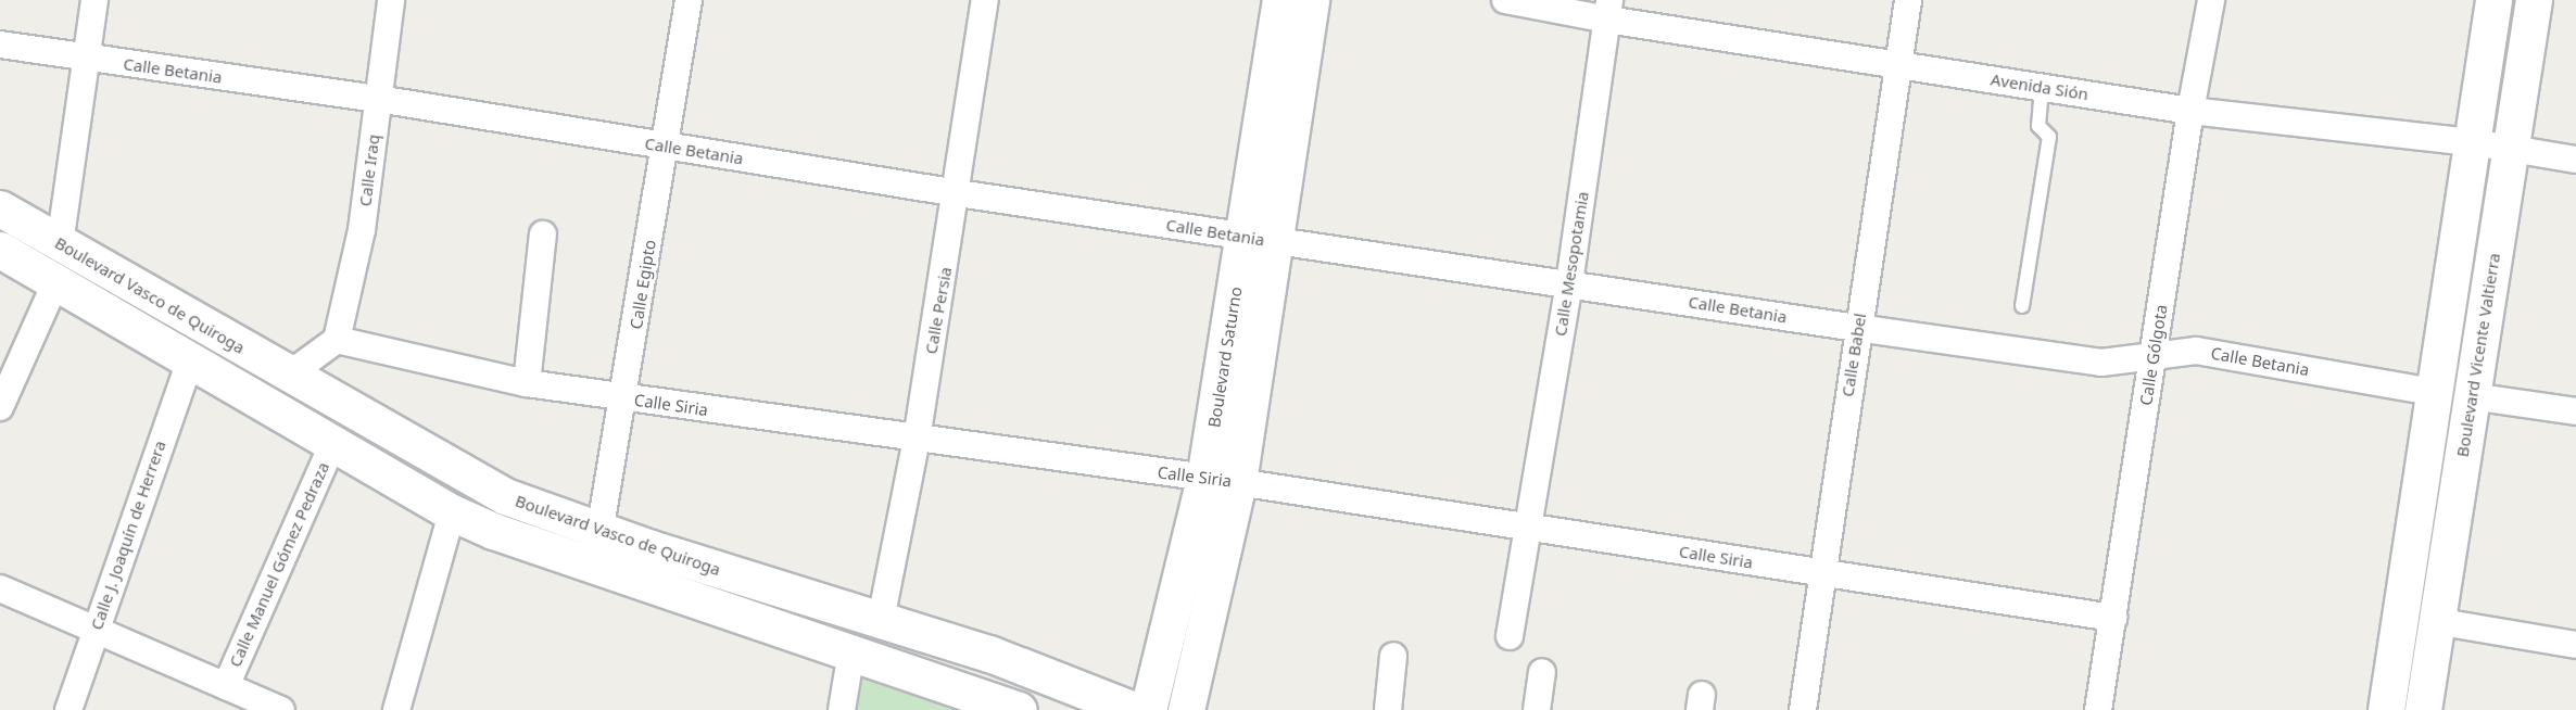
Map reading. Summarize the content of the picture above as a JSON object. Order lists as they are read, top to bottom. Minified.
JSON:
{"streets":{"street":["Calle Betania","Avenida Sión","Calle Iraq","Calle Mesopotamia","Calle Egipto","Boulevard Vasco de Quiroga","Calle Persia","Calle Babel","Calle Gólgota","Boulevard Vicente Valtierra","Boulevard Saturno","Calle Siria","Calle J. Joaquín de Herrera","Calle Manuel Gómez Pedraza"]},"crossings":[["Calle Betania","Calle Iraq"],["Calle Betania","Calle Mesopotamia"],["Calle Betania","Calle Egipto"],["Calle Betania","Calle Persia"],["Calle Betania","Calle Babel"],["Calle Betania","Calle Gólgota"],["Calle Betania","Boulevard Saturno"],["Avenida Sión","Calle Mesopotamia"],["Avenida Sión","Calle Babel"],["Avenida Sión","Calle Gólgota"],["Avenida Sión","Boulevard Vicente Valtierra"],["Calle Iraq","Calle Siria"],["Calle Mesopotamia","Calle Siria"],["Calle Egipto","Boulevard Vasco de Quiroga"],["Calle Egipto","Calle Siria"],["Boulevard Vasco de Quiroga","Calle Persia"],["Calle Persia","Calle Siria"],["Calle Babel","Calle Siria"],["Calle Gólgota","Calle Siria"],["Boulevard Saturno","Calle Siria"]]}
